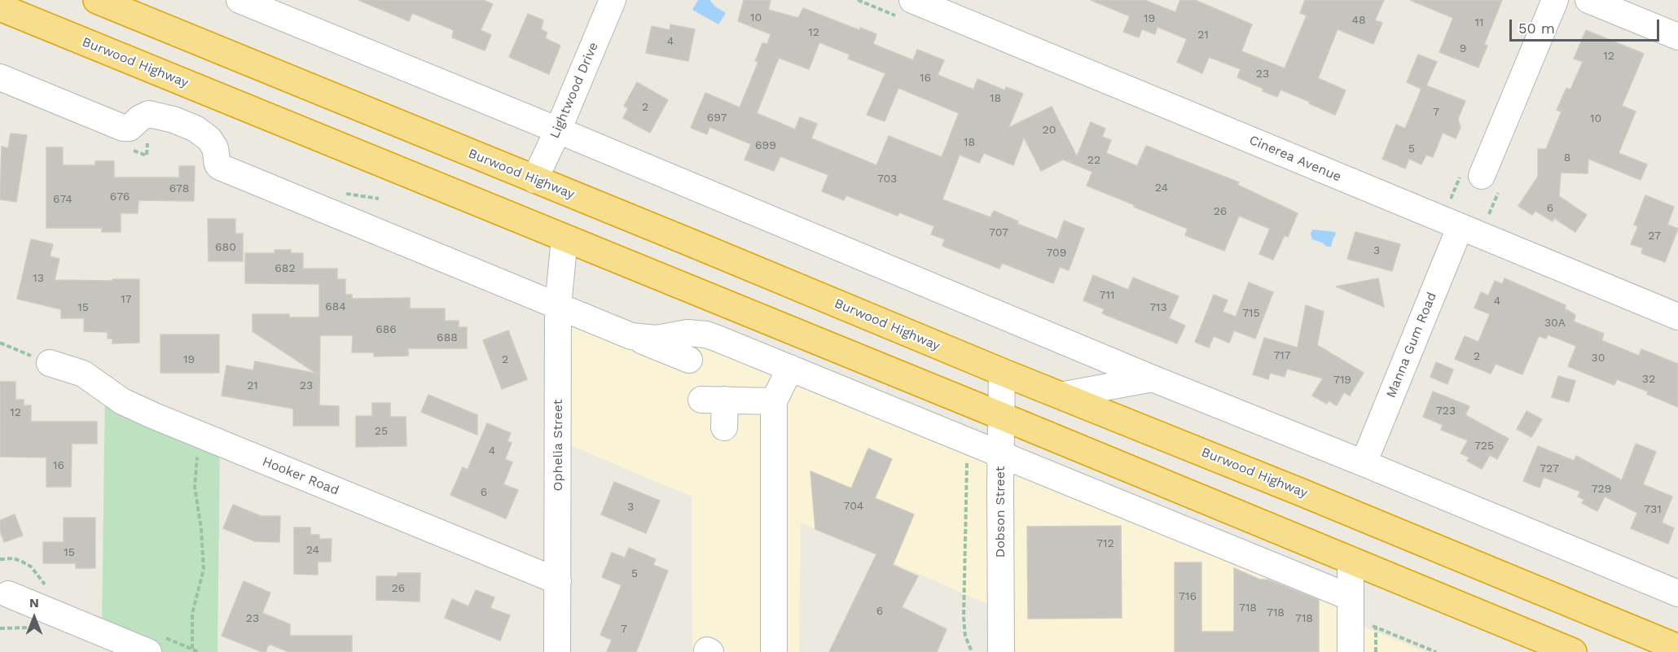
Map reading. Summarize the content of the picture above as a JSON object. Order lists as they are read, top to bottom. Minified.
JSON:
{"streets":{"highway":["Burwood Highway"],"street":["Lightwood Drive","Cinerea Avenue","Manna Gum Road","Ophelia Street","Hooker Road","Dobson Street"]},"crossings":[["Burwood Highway","Lightwood Drive"],["Burwood Highway","Ophelia Street"],["Burwood Highway","Dobson Street"],["Cinerea Avenue","Manna Gum Road"],["Ophelia Street","Hooker Road"]],"house_numbers":["10","19","48","11","12","21","4","9","12","23","16","18","2","7","697","10","20","18","699","5","8","22","703","24","678","676","674","6","26","707","27","680","3","709","682","13","711","17","4","684","15","713","715","30A","686","688","717","2","30","19","2","32","719","21","23","723","12","25","725","4","16","727","729","6","704","3","731","712","24","15","5","26","716","718","6","718","23","718","7"],"scale_bar":"50 m","north":"top"}
